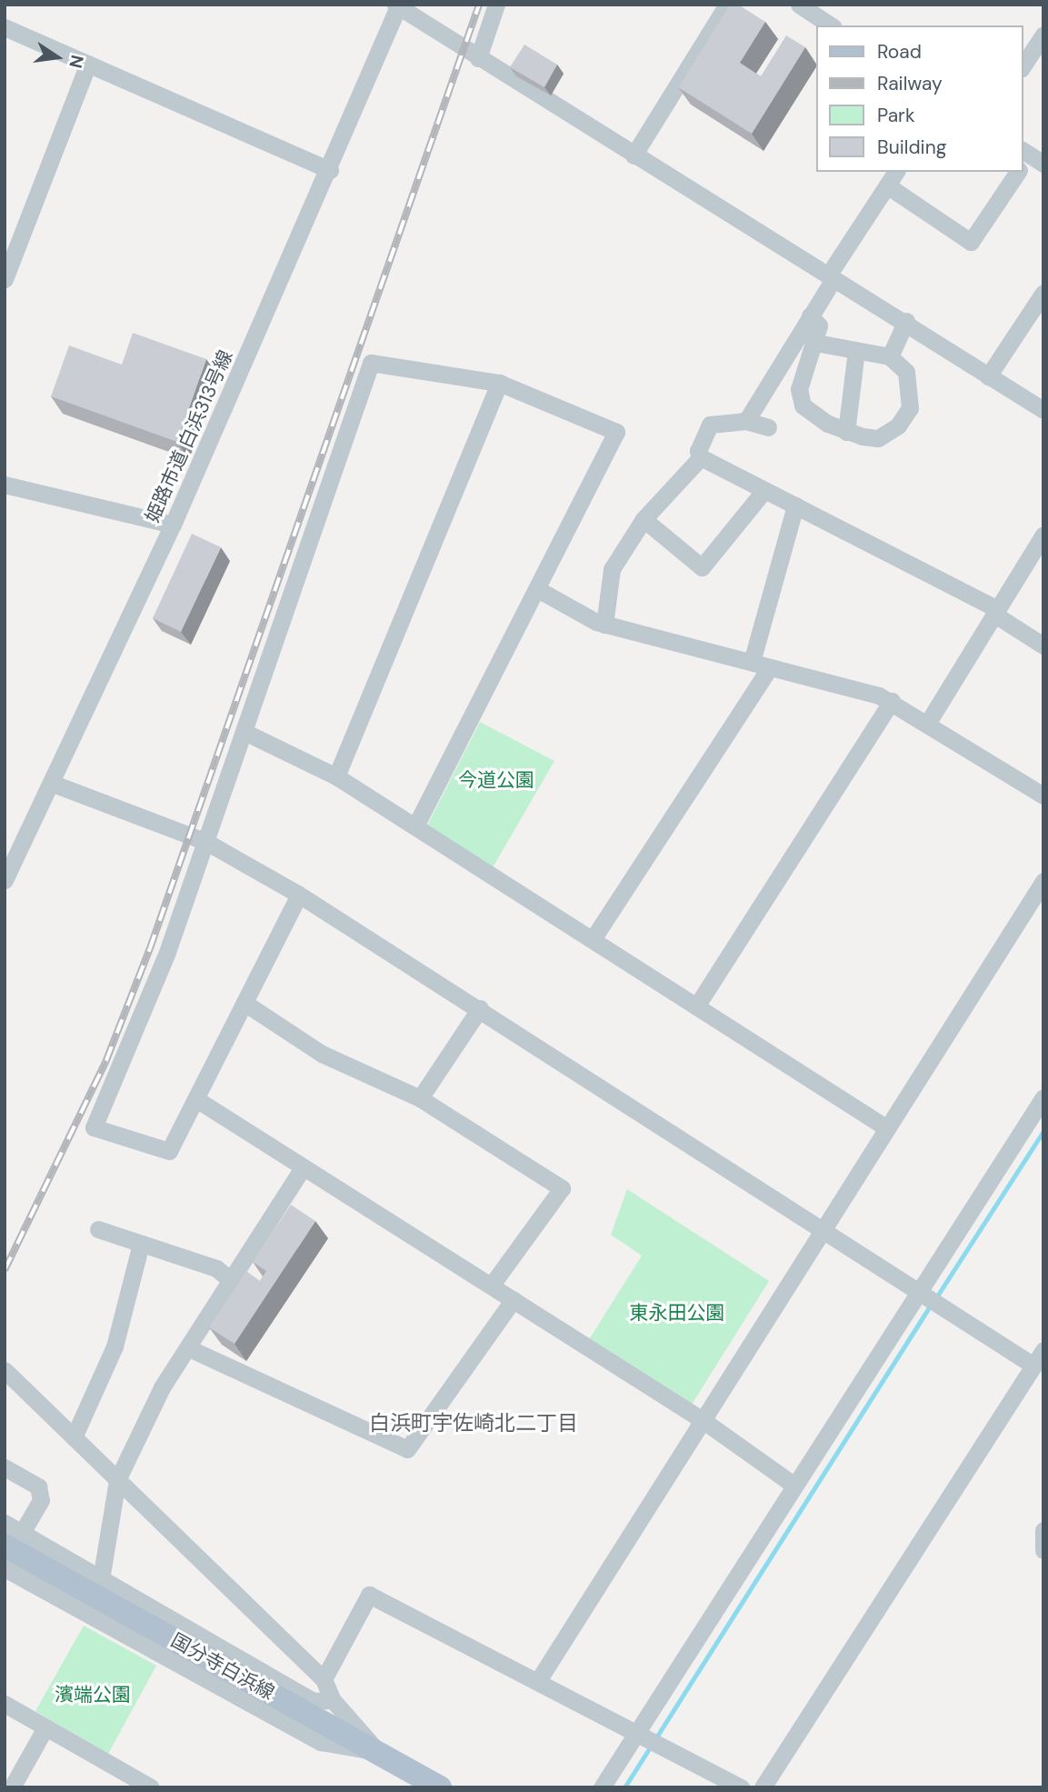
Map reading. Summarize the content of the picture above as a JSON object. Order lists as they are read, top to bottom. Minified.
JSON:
{"streets":{"main road":["国分寺白浜線"],"street":["姫路市道 白浜313号線"]},"districts":["白浜町宇佐崎北二丁目"],"parks":["今道公園","東永田公園","濱端公園"],"legend":["Road","Railway","Park","Building"],"north":"right"}
